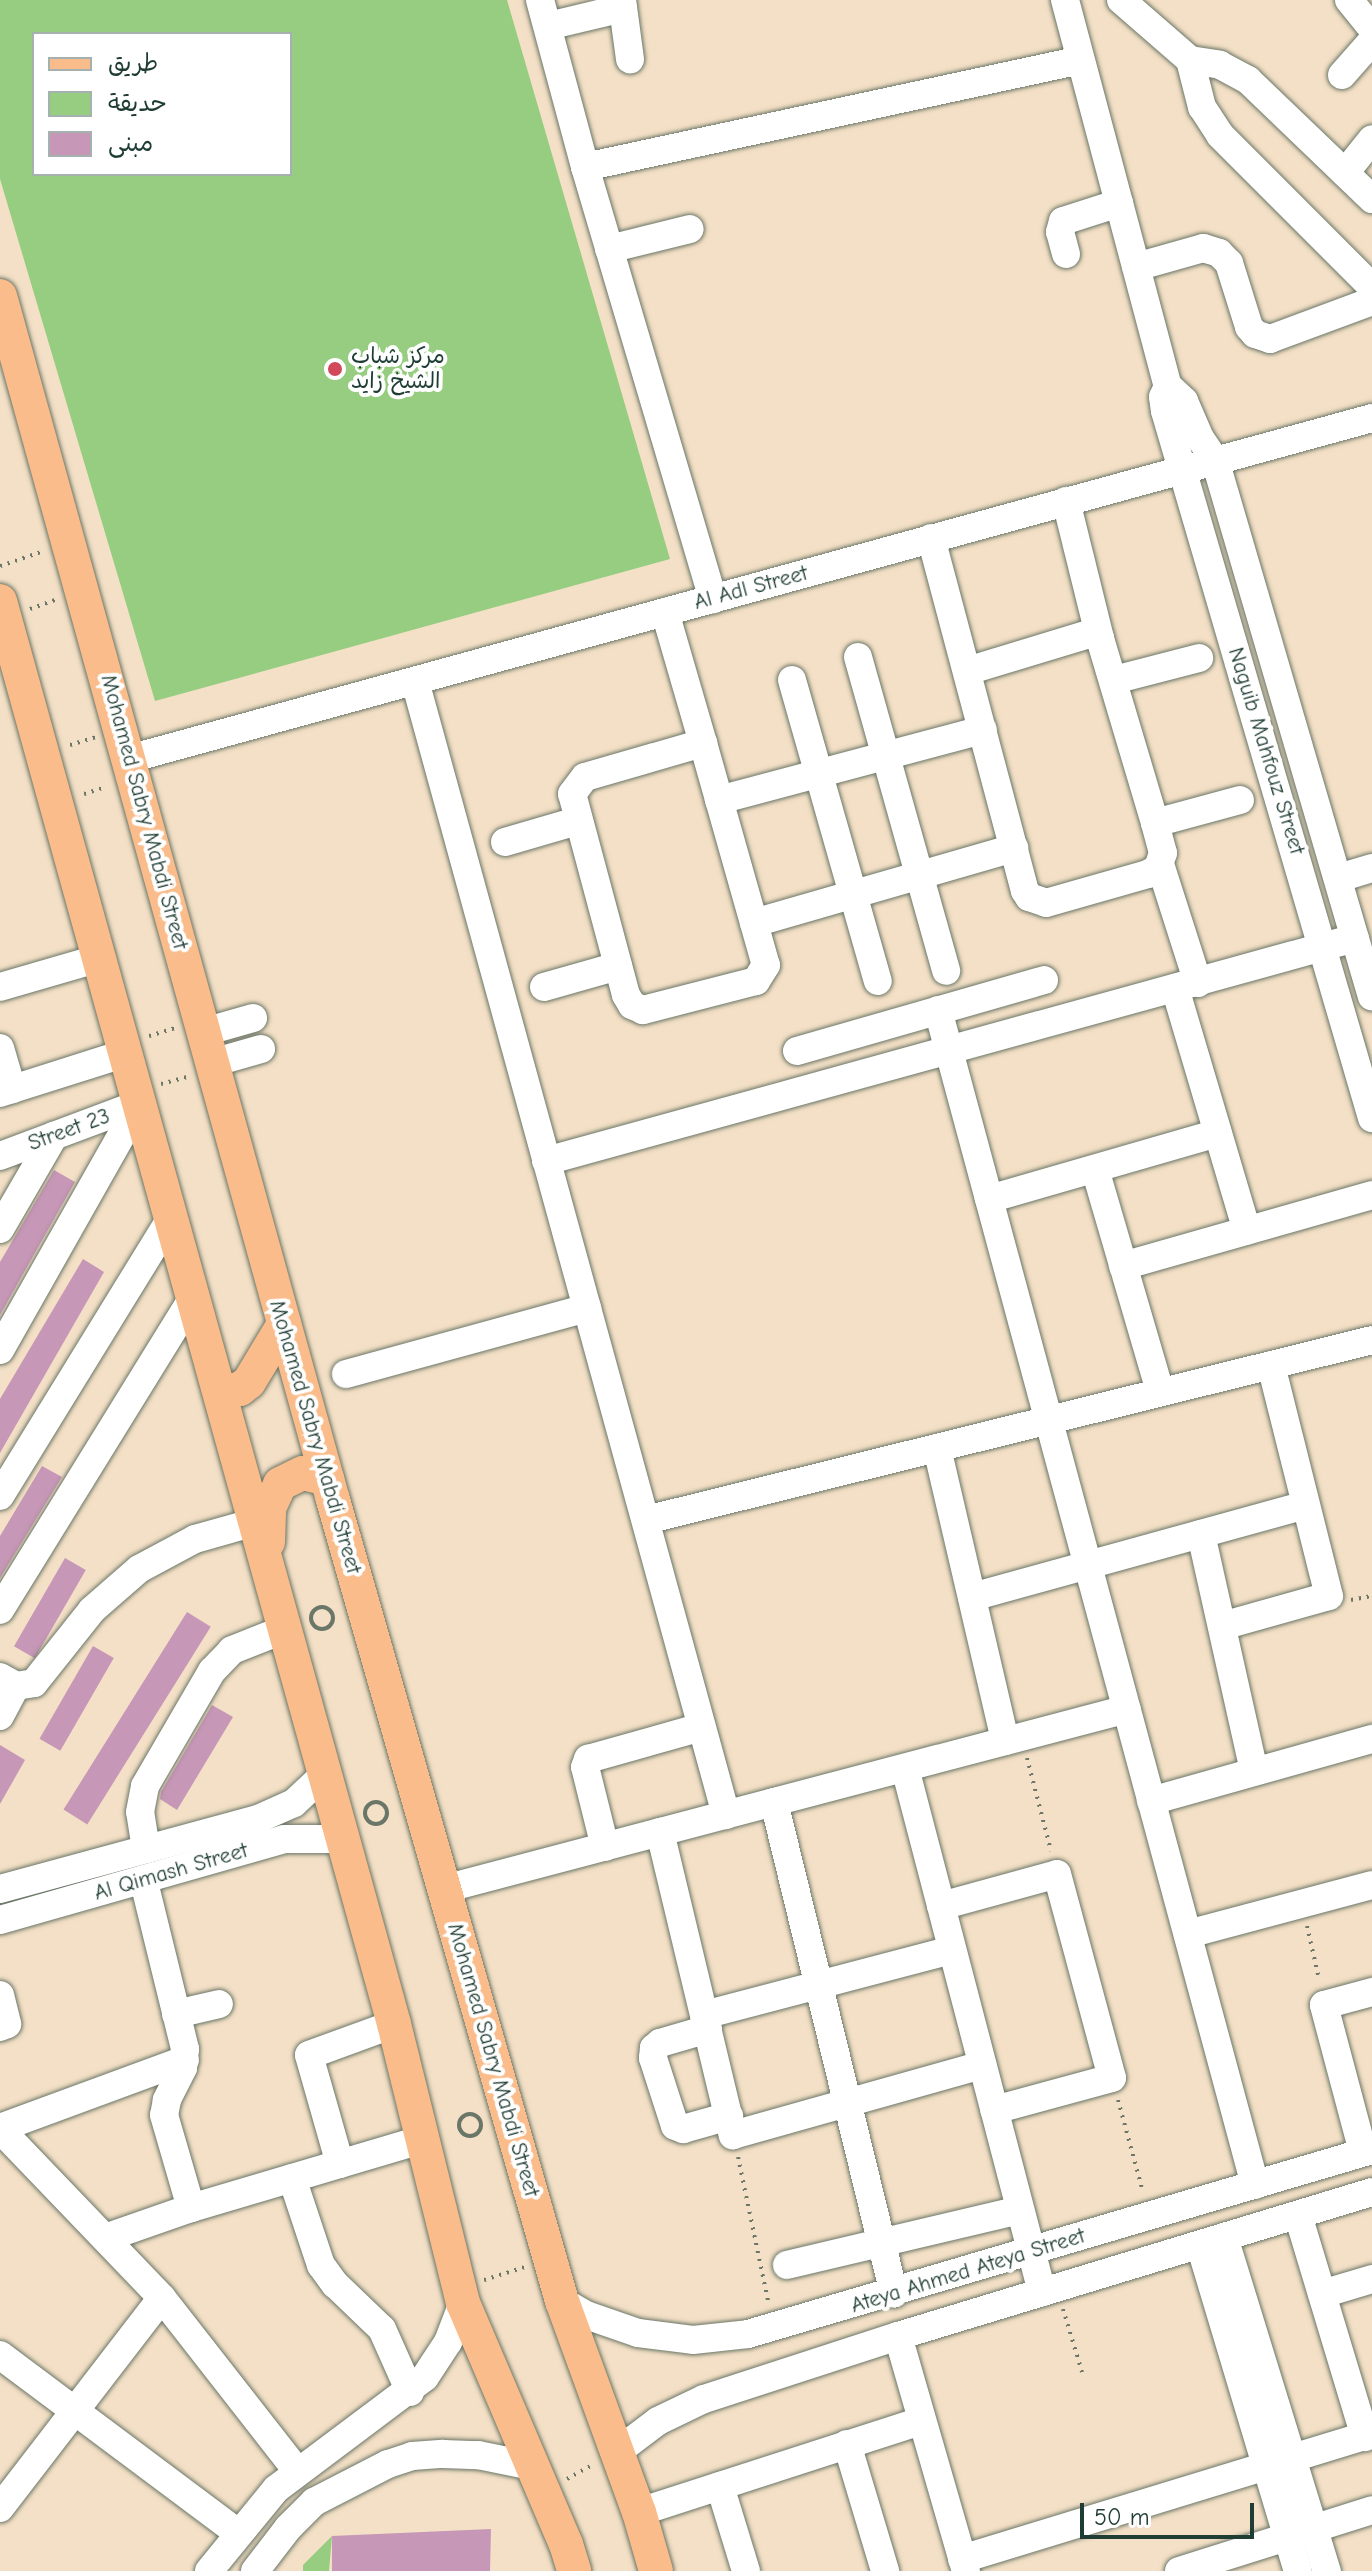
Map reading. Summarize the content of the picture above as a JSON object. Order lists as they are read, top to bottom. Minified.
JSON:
{"streets":{"main road":["Mohamed Sabry Mabdi Street"],"street":["Al Adl Street","Naguib Mahfouz Street","Street 23","Al Qimash Street","Ateya Ahmed Ateya Street"]},"crossings":[["Al Adl Street","Naguib Mahfouz Street"],["Al Adl Street","Mohamed Sabry Mabdi Street"],["Mohamed Sabry Mabdi Street","Ateya Ahmed Ateya Street"]],"places":["مركز شباب الشيخ زايد"],"legend":["طريق","حديقة","مبنى"],"scale_bar":"50 m"}
